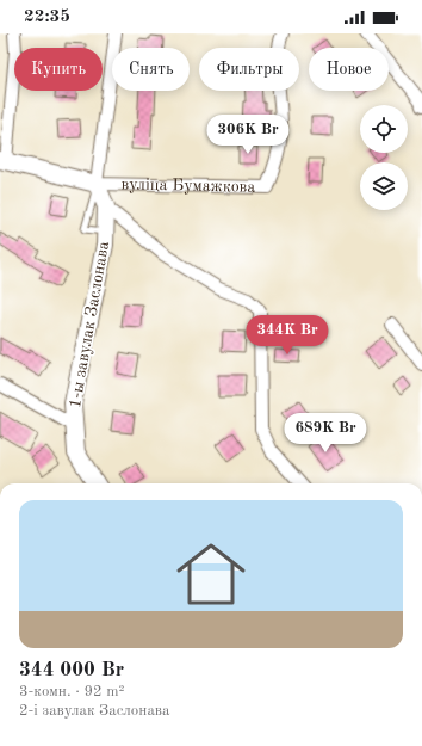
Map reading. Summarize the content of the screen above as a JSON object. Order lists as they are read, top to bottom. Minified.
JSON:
{"streets":{"street":["вуліца Бумажкова","1-ы завулак Заслонава"]},"crossings":[["вуліца Бумажкова","1-ы завулак Заслонава"]],"page":{"status":"22:35","chip":["Купить","Снять","Фильтры","Новое"],"price":["306K Br","344K Br","689K Br"],"list":[{"name":"344 000 Br","note":"3-комн. · 92 m² · 2-і завулак Заслонава"}]}}
